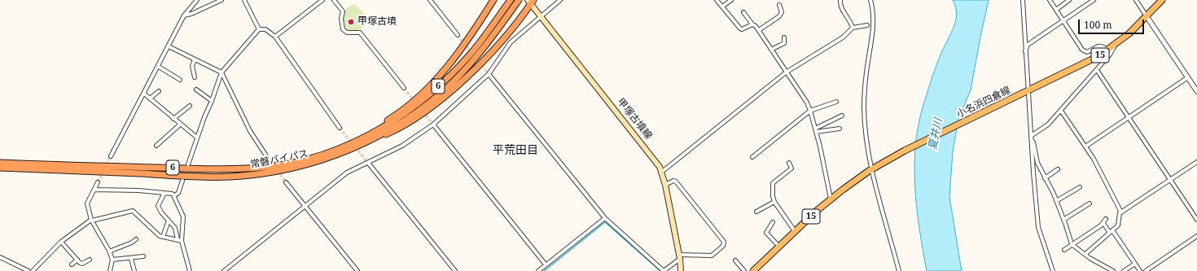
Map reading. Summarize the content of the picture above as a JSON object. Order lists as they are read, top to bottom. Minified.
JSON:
{"streets":{"highway":["6","常磐バイパス"],"main road":["15","小名浜四倉線","甲塚古墳線"]},"districts":["平荒田目"],"water":["夏井川"],"places":["甲塚古墳"],"scale_bar":"100 m"}
